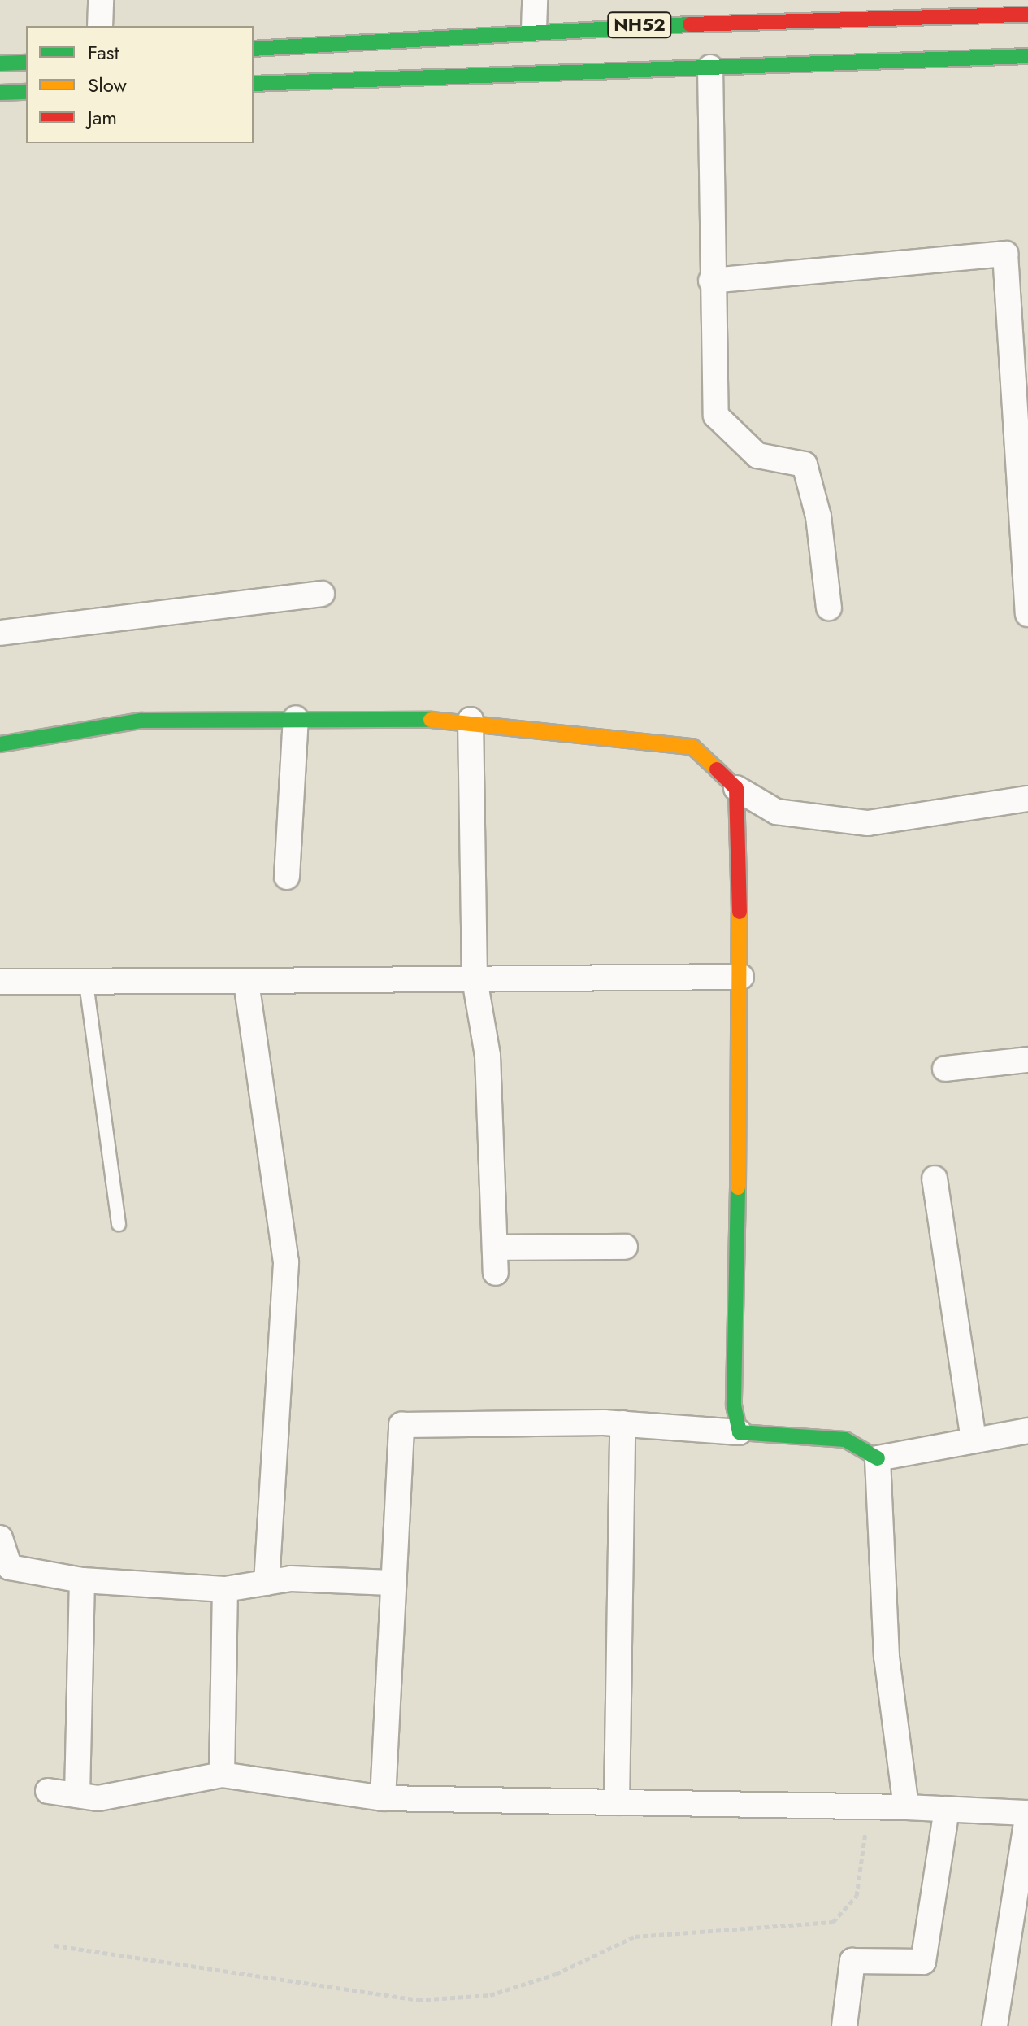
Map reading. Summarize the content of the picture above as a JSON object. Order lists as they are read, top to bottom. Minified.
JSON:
{"streets":{"main road":["NH52"]},"legend":["Fast","Slow","Jam"]}
